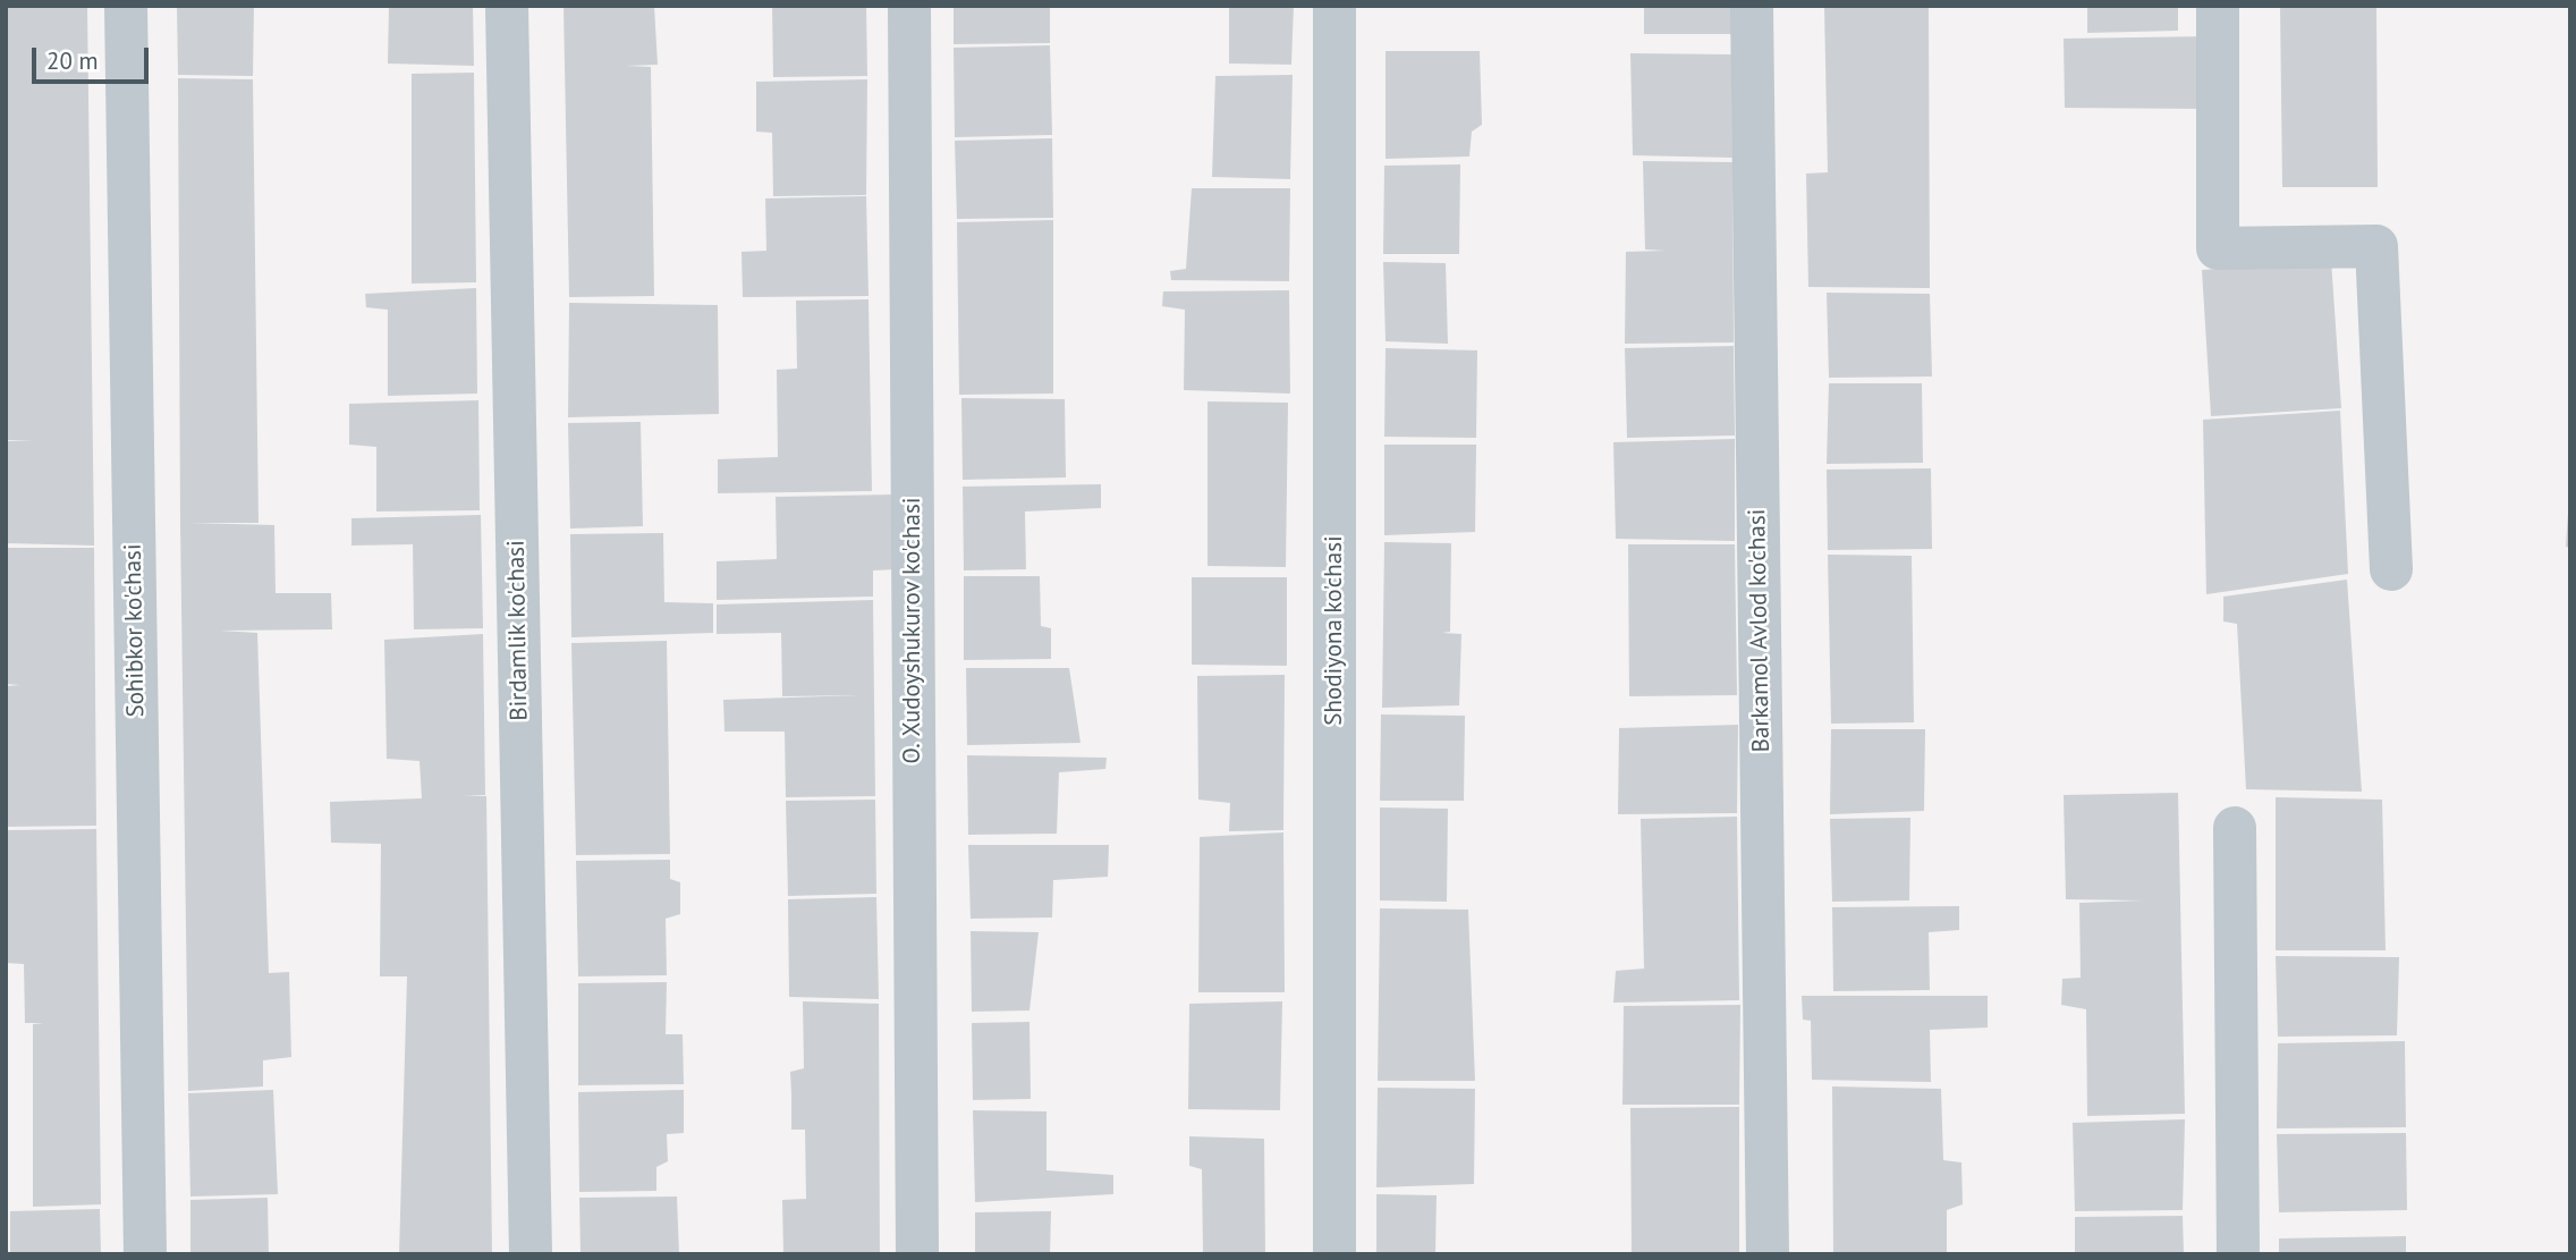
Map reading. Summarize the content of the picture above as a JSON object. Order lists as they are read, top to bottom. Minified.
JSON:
{"streets":{"street":["Sohibkor ko'chasi","Birdamlik ko'chasi","O. Xudoyshukurov ko'chasi","Shodiyona ko'chasi","Barkamol Avlod ko'chasi"]},"scale_bar":"20 m"}
